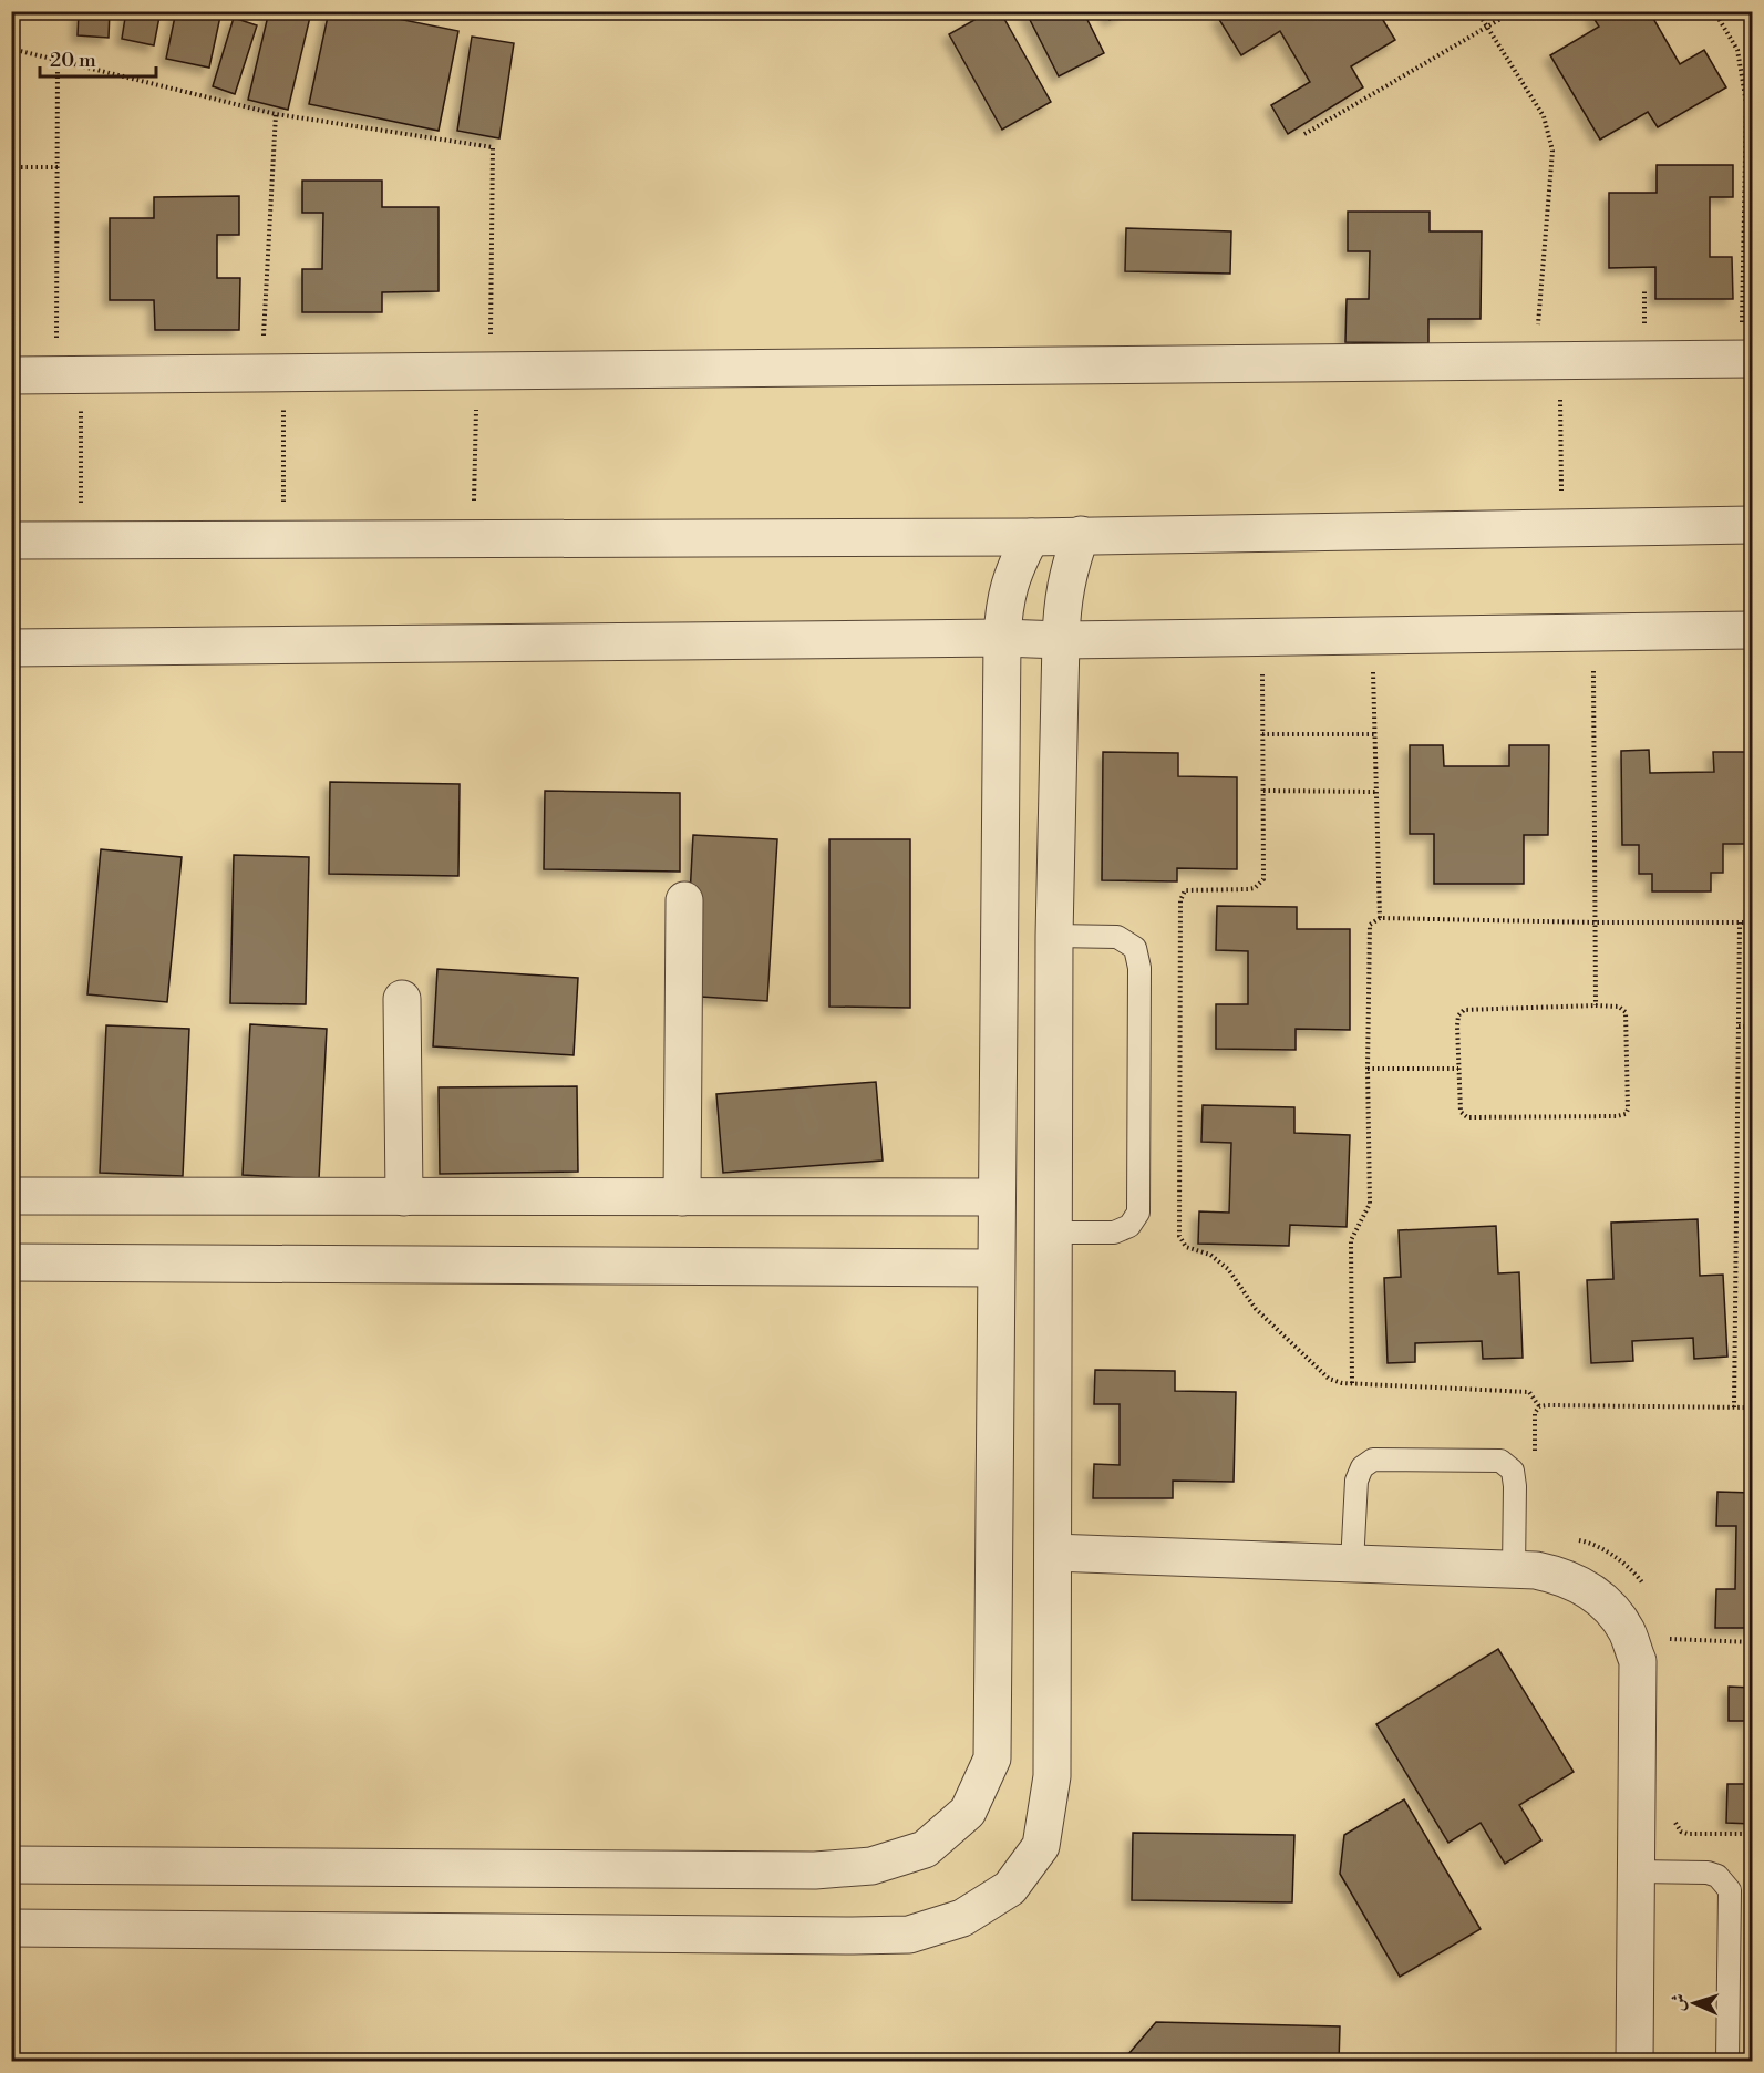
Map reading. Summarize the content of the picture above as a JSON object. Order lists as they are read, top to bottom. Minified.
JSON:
{"scale_bar":"20 m","north":"left"}
